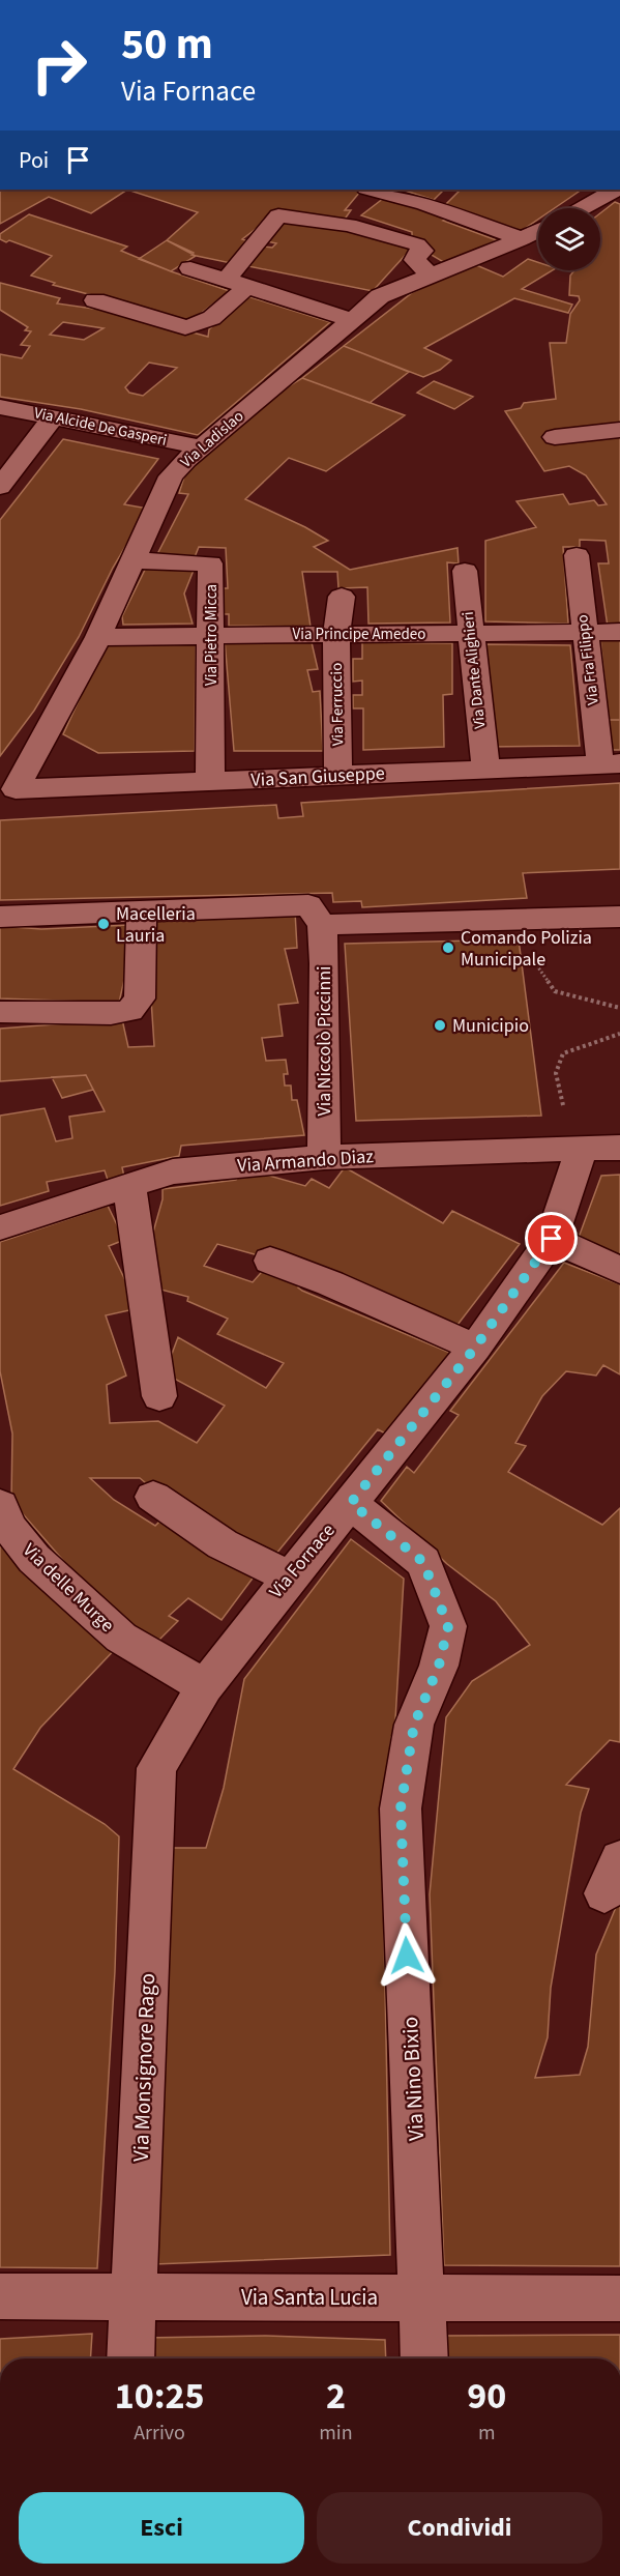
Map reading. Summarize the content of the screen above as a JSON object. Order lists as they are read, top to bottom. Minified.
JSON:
{"streets":{"street":["Via Alcide De Gasperi","Via Ladislao","Via Principe Amedeo","Via Pietro Micca","Via Fra Filippo","Via Dante Alighieri","Via Ferruccio","Via San Giuseppe","Via Niccolò Piccinni","Via Armando Diaz","Via Fornace","Via delle Murge","Via Monsignore Rago","Via Nino Bixio","Via Santa Lucia"]},"crossings":[["Via Alcide De Gasperi","Via Ladislao"],["Via Ladislao","Via Principe Amedeo"],["Via Ladislao","Via Pietro Micca"],["Via Ladislao","Via San Giuseppe"],["Via Principe Amedeo","Via Pietro Micca"],["Via Principe Amedeo","Via Fra Filippo"],["Via Principe Amedeo","Via Dante Alighieri"],["Via Principe Amedeo","Via Ferruccio"],["Via Pietro Micca","Via San Giuseppe"],["Via Fra Filippo","Via San Giuseppe"],["Via Dante Alighieri","Via San Giuseppe"],["Via Ferruccio","Via San Giuseppe"],["Via Niccolò Piccinni","Via Armando Diaz"],["Via Armando Diaz","Via Fornace"],["Via Fornace","Via delle Murge"],["Via Fornace","Via Monsignore Rago"],["Via Fornace","Via Nino Bixio"],["Via Monsignore Rago","Via Santa Lucia"],["Via Nino Bixio","Via Santa Lucia"]],"places":["Macelleria Lauria","Comando Polizia Municipale","Municipio"],"page":{"turn":["50 m","Via Fornace"],"then":"Poi","eta":["10:25","Arrivo","2","min","90","m"],"buttons":["Esci","Condividi"]}}
